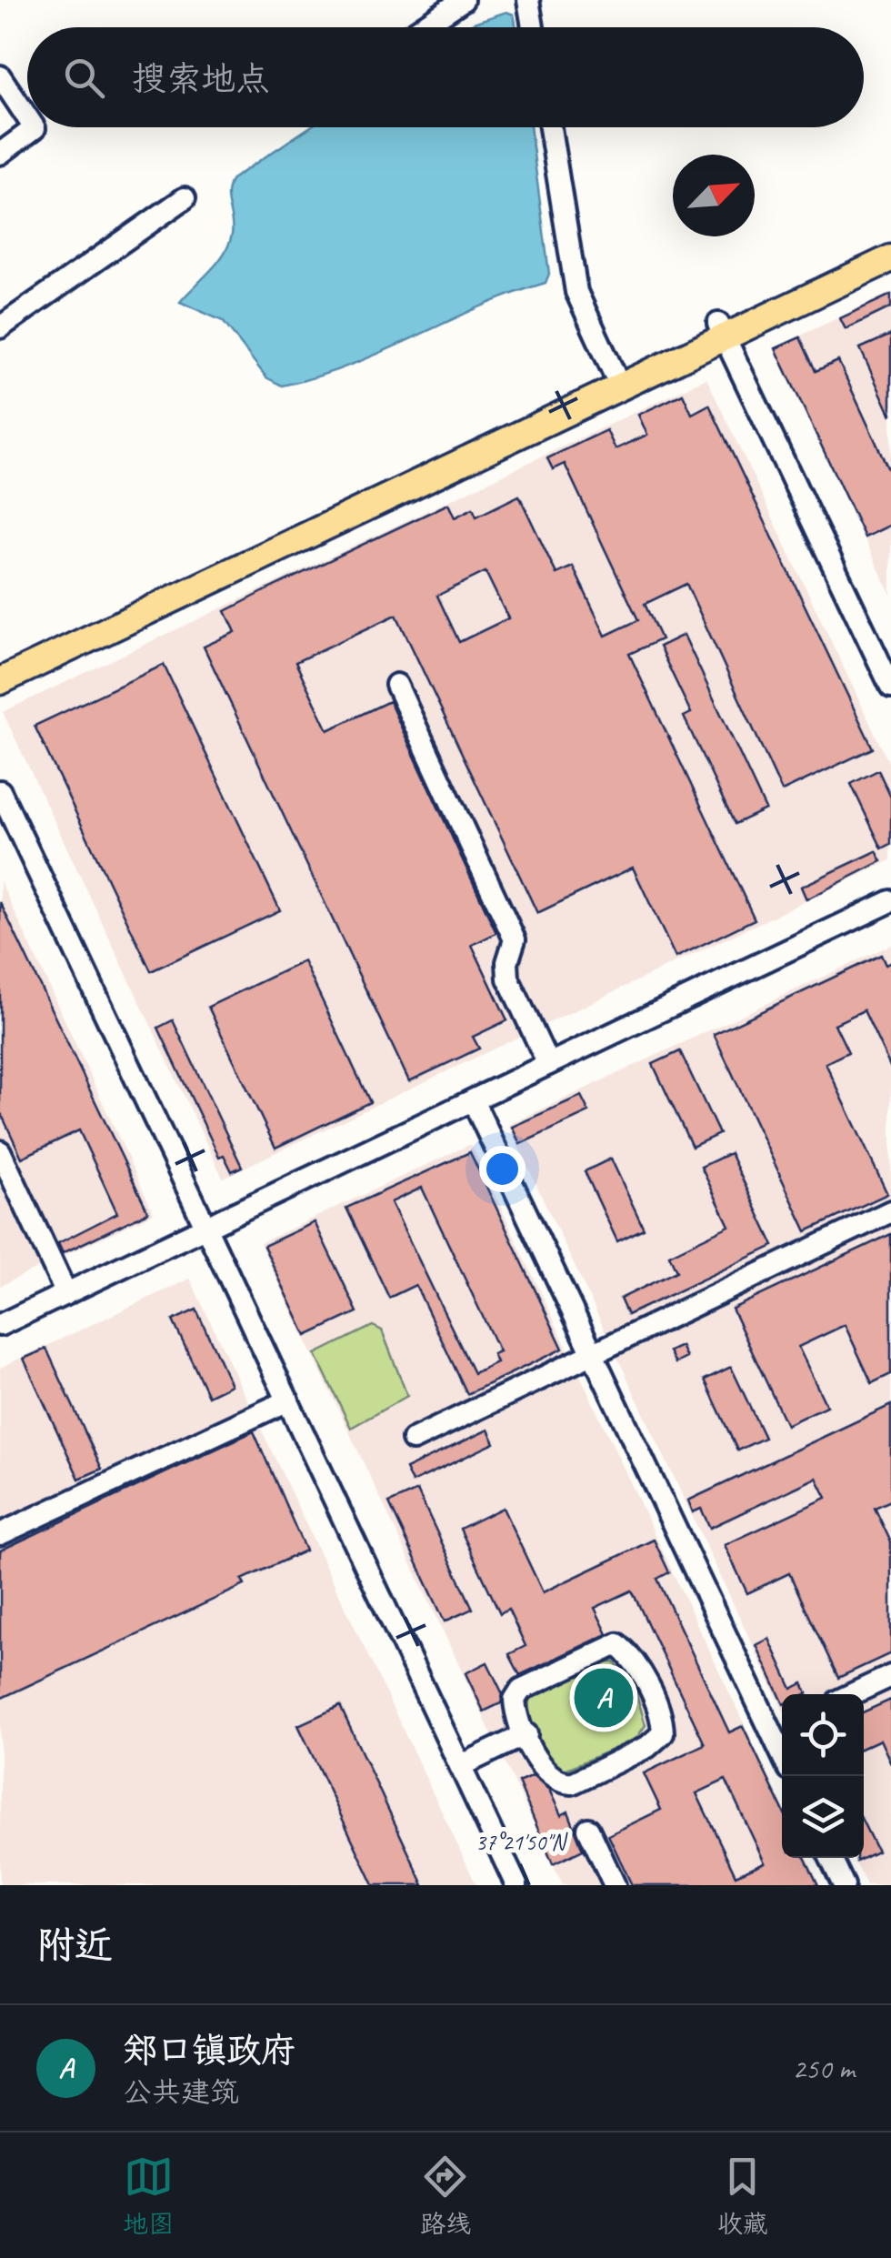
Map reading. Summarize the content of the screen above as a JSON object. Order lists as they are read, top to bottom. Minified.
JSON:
{"north":"top right","page":{"search":"搜索地点","pins":"A","heading":"附近","list":[{"mark":"A","name":"郑口镇政府","note":"公共建筑","value":"250 m"}],"nav":["地图","路线","收藏"]},"coordinates":["37°21'50\"N"]}
